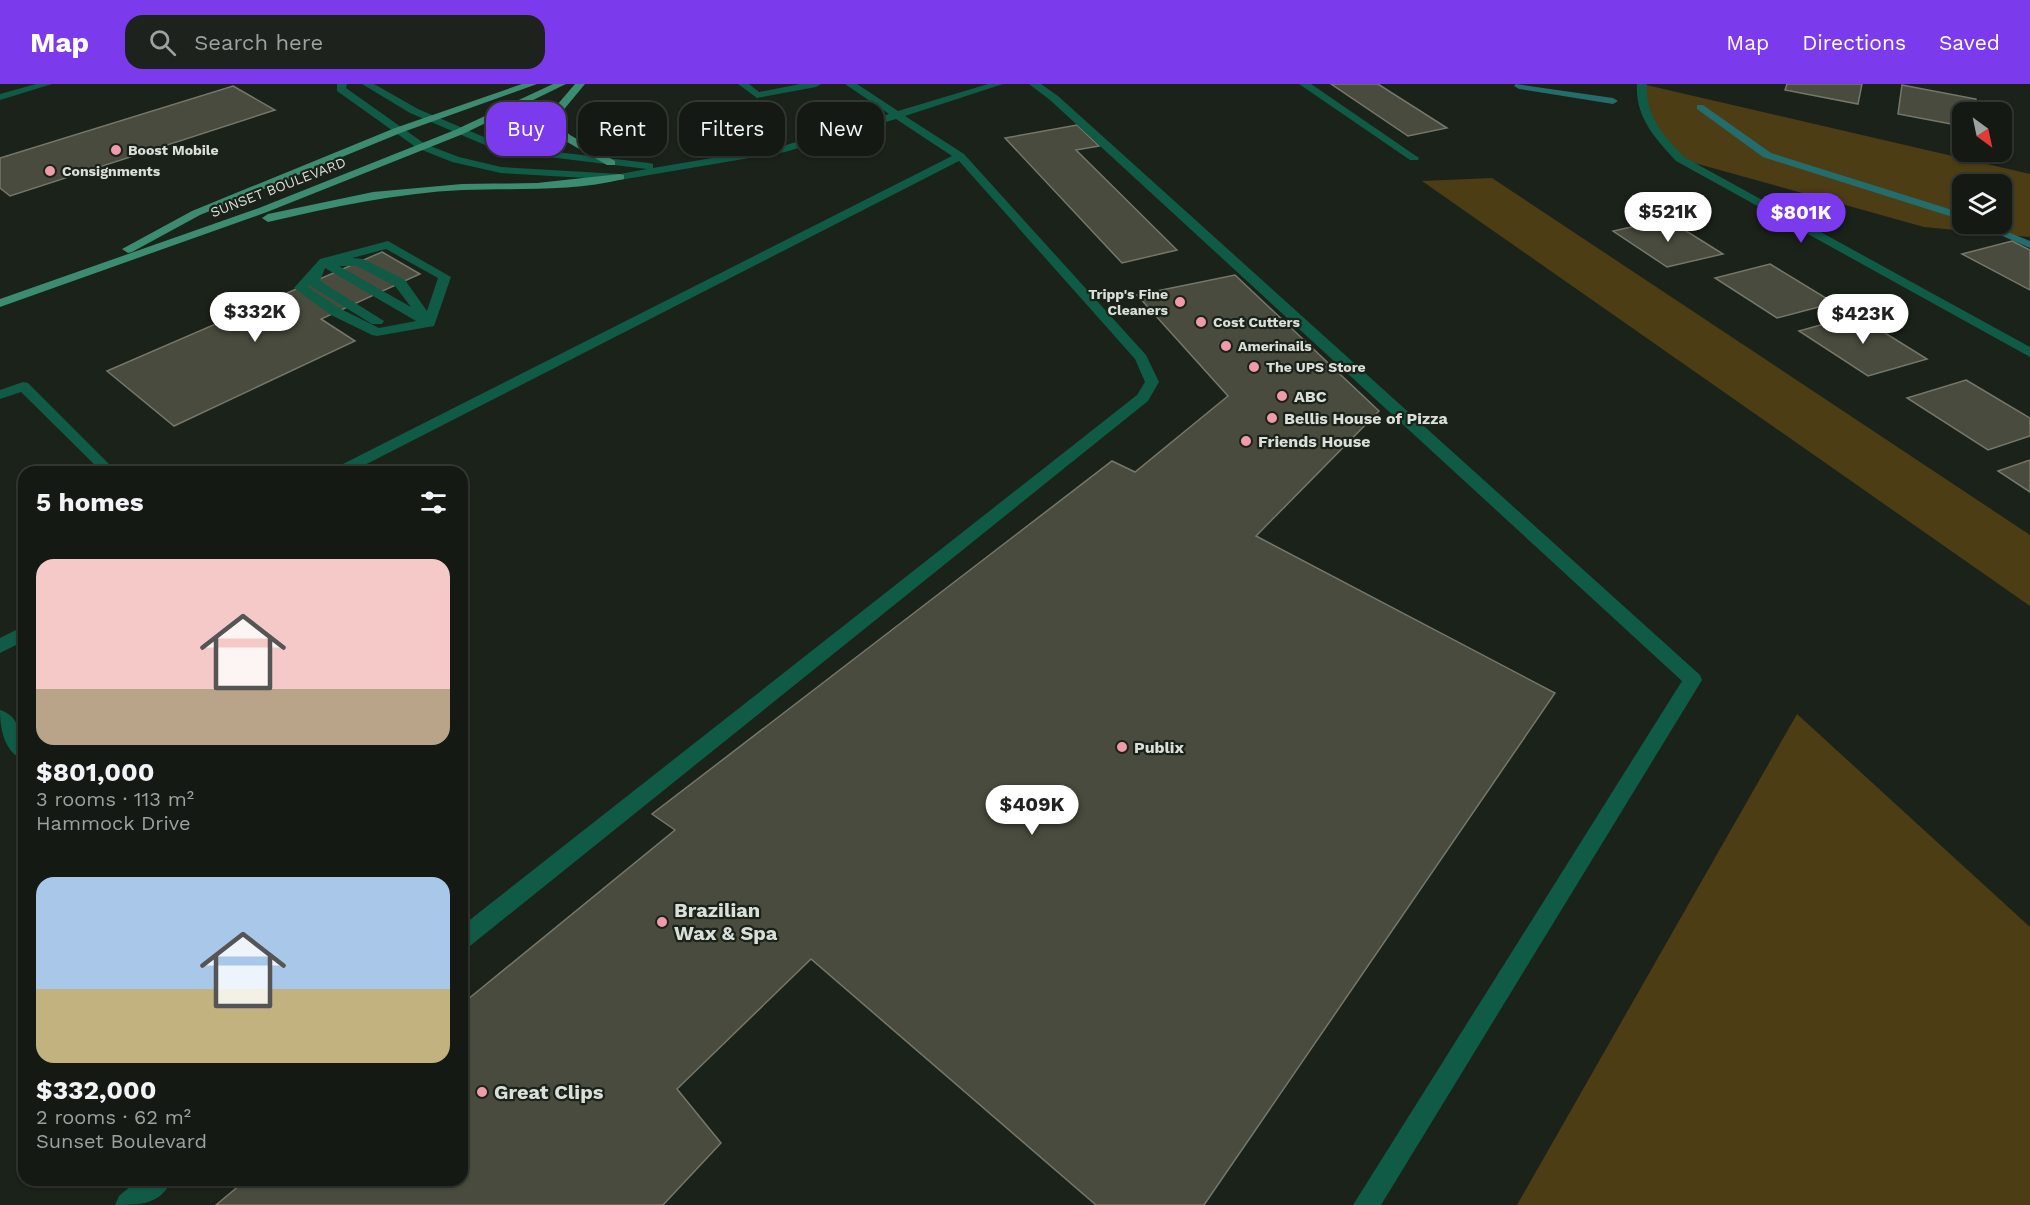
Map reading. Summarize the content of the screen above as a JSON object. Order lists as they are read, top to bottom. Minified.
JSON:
{"streets":{"main road":["SUNSET BOULEVARD"]},"places":["Boost Mobile","Consignments","Tripp's Fine Cleaners","Cost Cutters","Amerinails","The UPS Store","ABC","Bellis House of Pizza","Friends House","Publix","Brazilian Wax & Spa","Great Clips"],"north":"bottom right","page":{"header":"Map","search":"Search here","nav":["Map","Directions","Saved"],"chip":["Buy","Rent","Filters","New"],"price":["$521K","$801K","$332K","$423K","$409K"],"heading":"5 homes","list":[{"name":"$801,000","note":"3 rooms · 113 m² · Hammock Drive"},{"name":"$332,000","note":"2 rooms · 62 m² · Sunset Boulevard"}]}}
